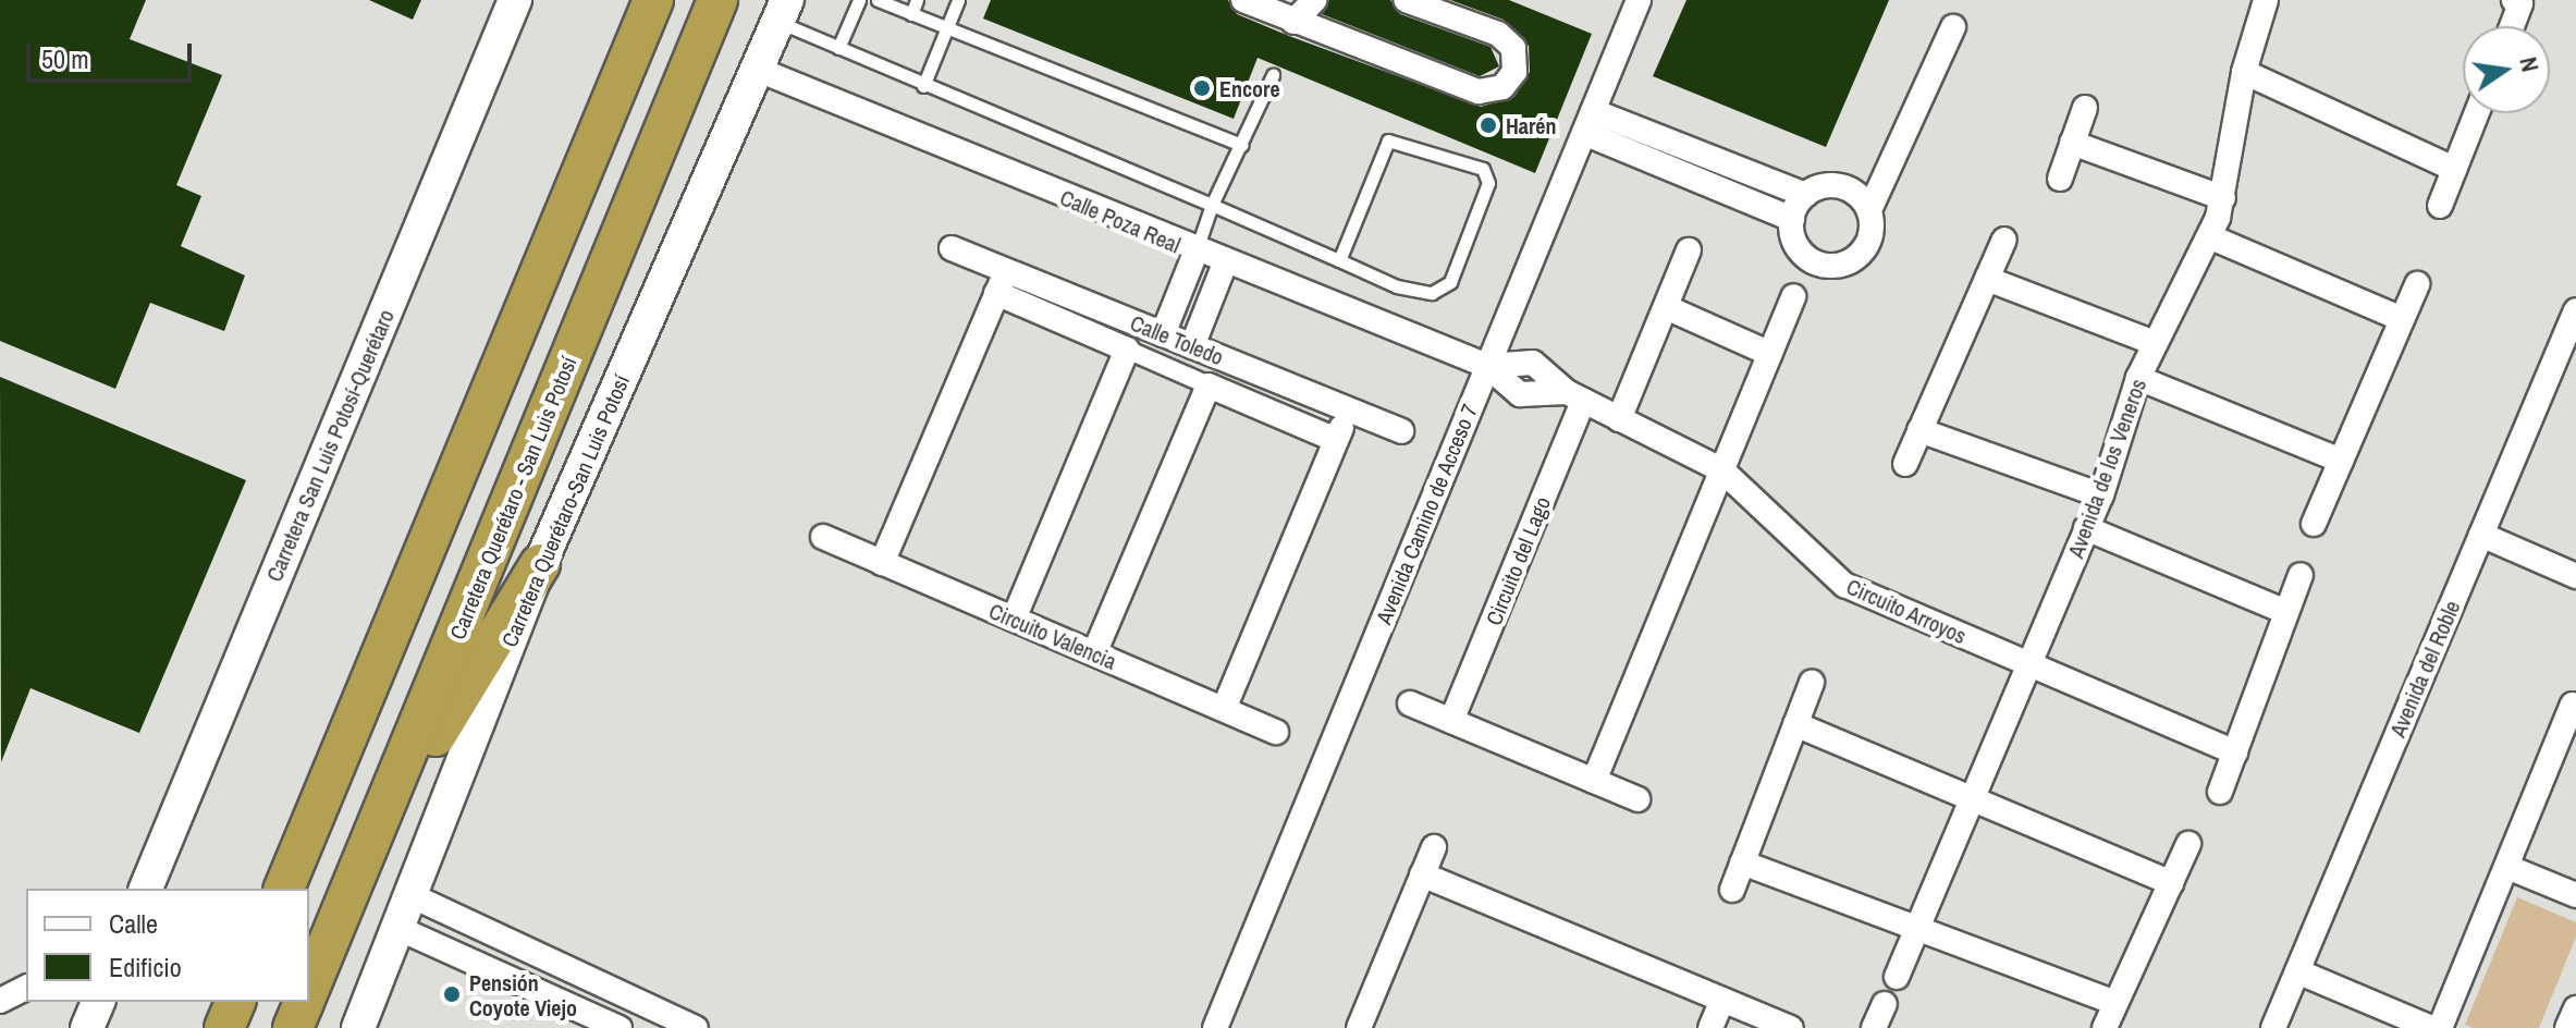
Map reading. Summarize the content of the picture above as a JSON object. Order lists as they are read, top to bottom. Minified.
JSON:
{"streets":{"highway":["Carretera Querétaro - San Luis Potosí"],"main road":["Carretera San Luis Potosí-Querétaro","Carretera Querétaro-San Luis Potosí"],"street":["Calle Poza Real","Calle Toledo","Avenida de los Veneros","Avenida Camino de Acceso 7","Circuito del Lago","Circuito Arroyos","Circuito Valencia","Avenida del Roble"]},"crossings":[["Calle Poza Real","Carretera Querétaro-San Luis Potosí"],["Calle Poza Real","Avenida Camino de Acceso 7"],["Calle Poza Real","Circuito Arroyos"],["Avenida de los Veneros","Circuito Arroyos"],["Avenida Camino de Acceso 7","Circuito Arroyos"],["Circuito del Lago","Circuito Arroyos"]],"places":["Encore","Harén","Pensión Coyote Viejo"],"legend":["Calle","Edificio"],"scale_bar":"50 m","north":"right"}
